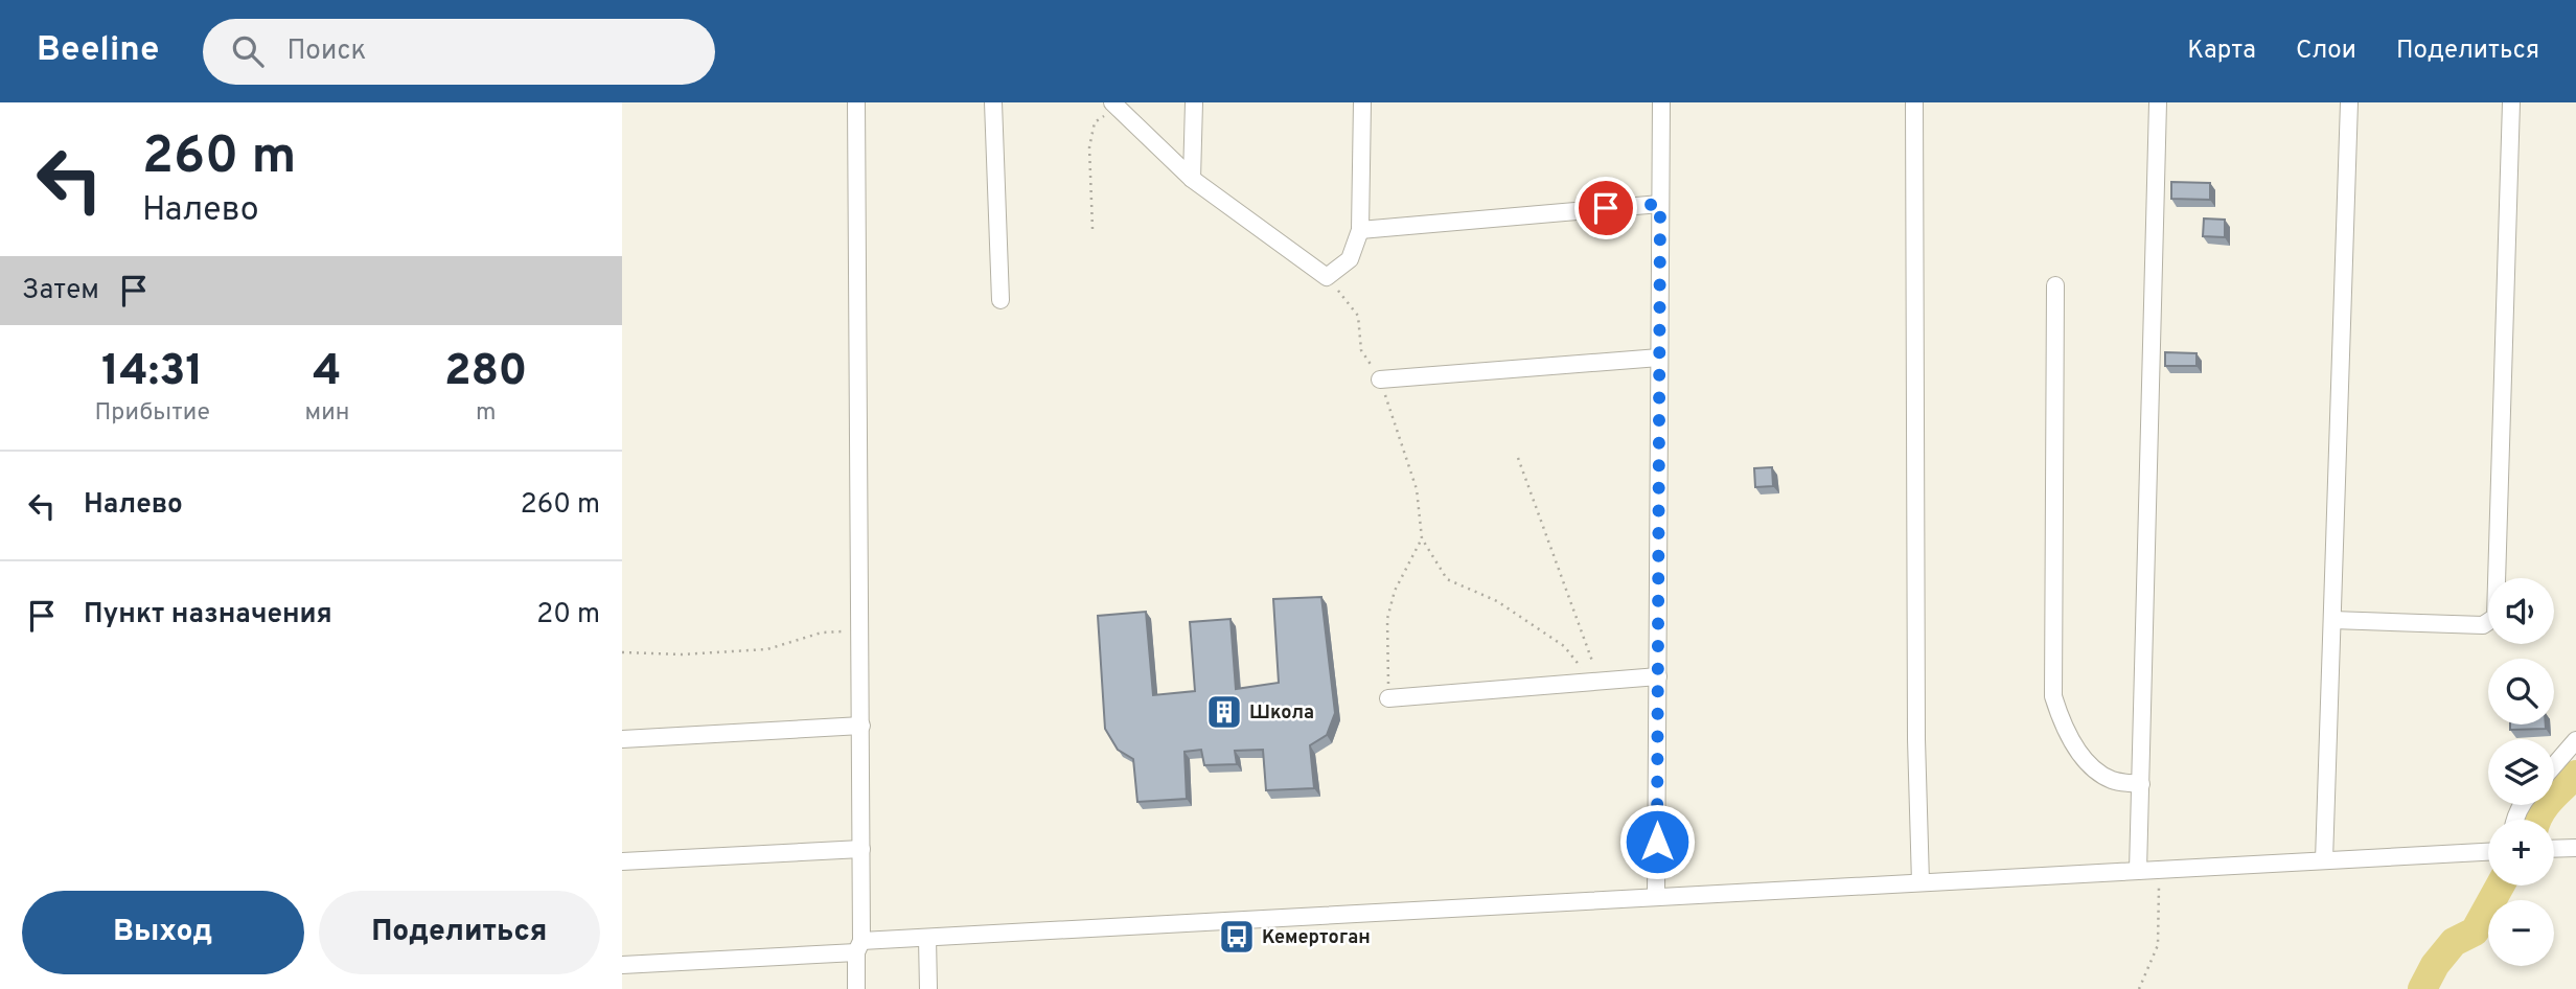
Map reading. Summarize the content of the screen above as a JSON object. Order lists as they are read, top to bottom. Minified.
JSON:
{"places":{"building":["Школа"],"bus stop":["Кемертоган"]},"page":{"header":"Beeline","search":"Поиск","nav":["Карта","Слои","Поделиться"],"turn":["260 m","Налево"],"then":"Затем","eta":["14:31","Прибытие","4","мин","280","m"],"list":[{"name":"Налево","value":"260 m"},{"name":"Пункт назначения","value":"20 m"}],"map_buttons":["+","−"],"buttons":["Выход","Поделиться"]}}
